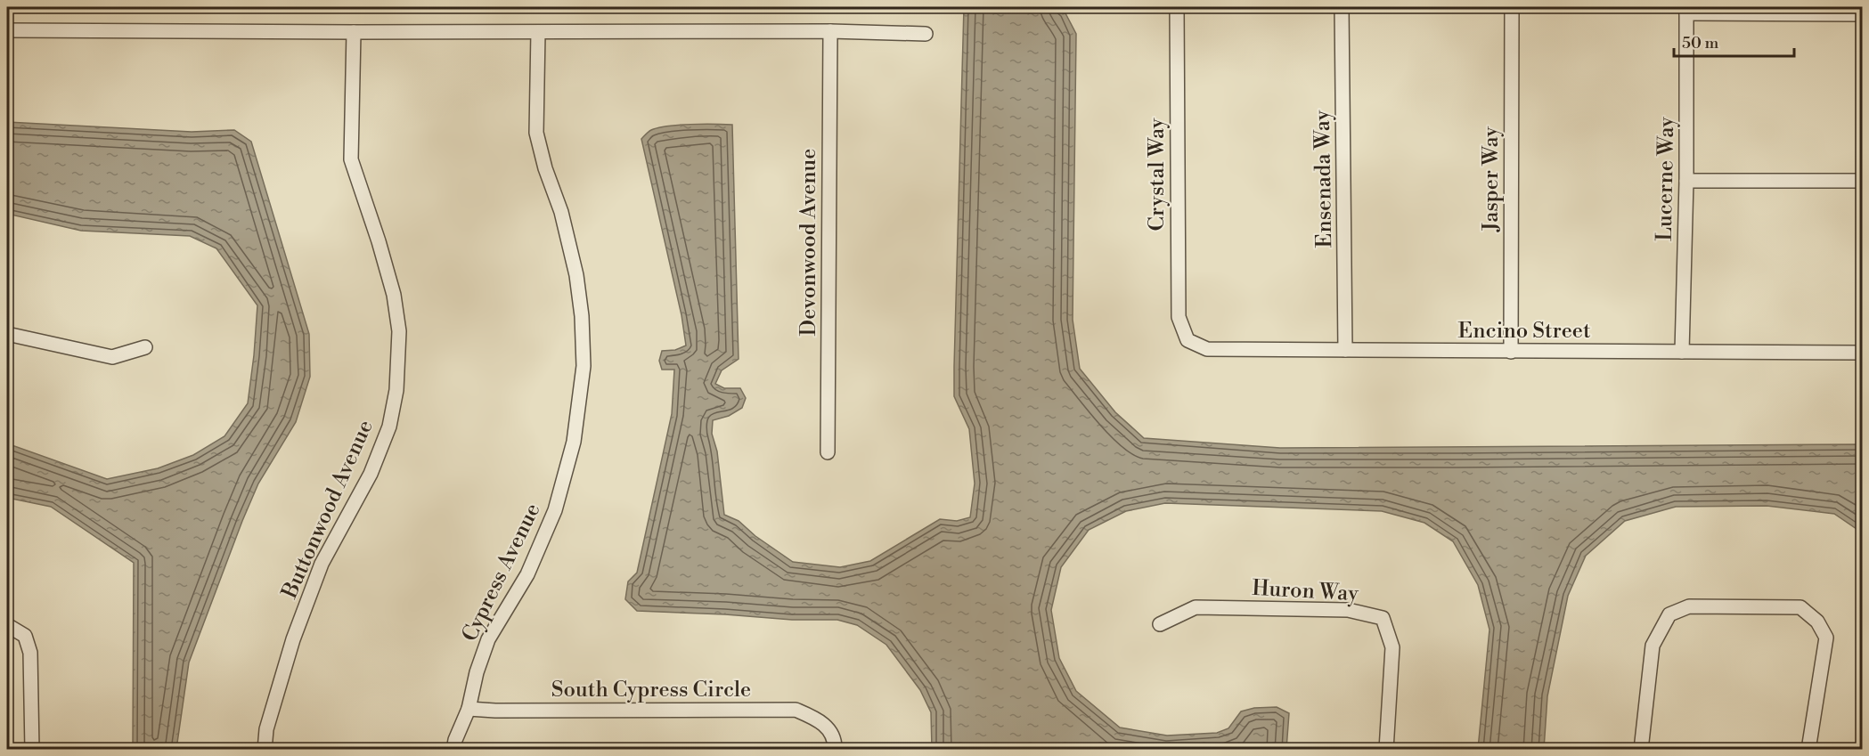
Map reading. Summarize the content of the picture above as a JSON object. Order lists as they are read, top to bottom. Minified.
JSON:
{"streets":{"street":["Crystal Way","Ensenada Way","Jasper Way","Lucerne Way","Devonwood Avenue","Encino Street","Buttonwood Avenue","Cypress Avenue","Huron Way","South Cypress Circle"]},"crossings":[["Crystal Way","Encino Street"],["Ensenada Way","Encino Street"],["Jasper Way","Encino Street"],["Lucerne Way","Encino Street"],["Cypress Avenue","South Cypress Circle"]],"scale_bar":"50 m"}
